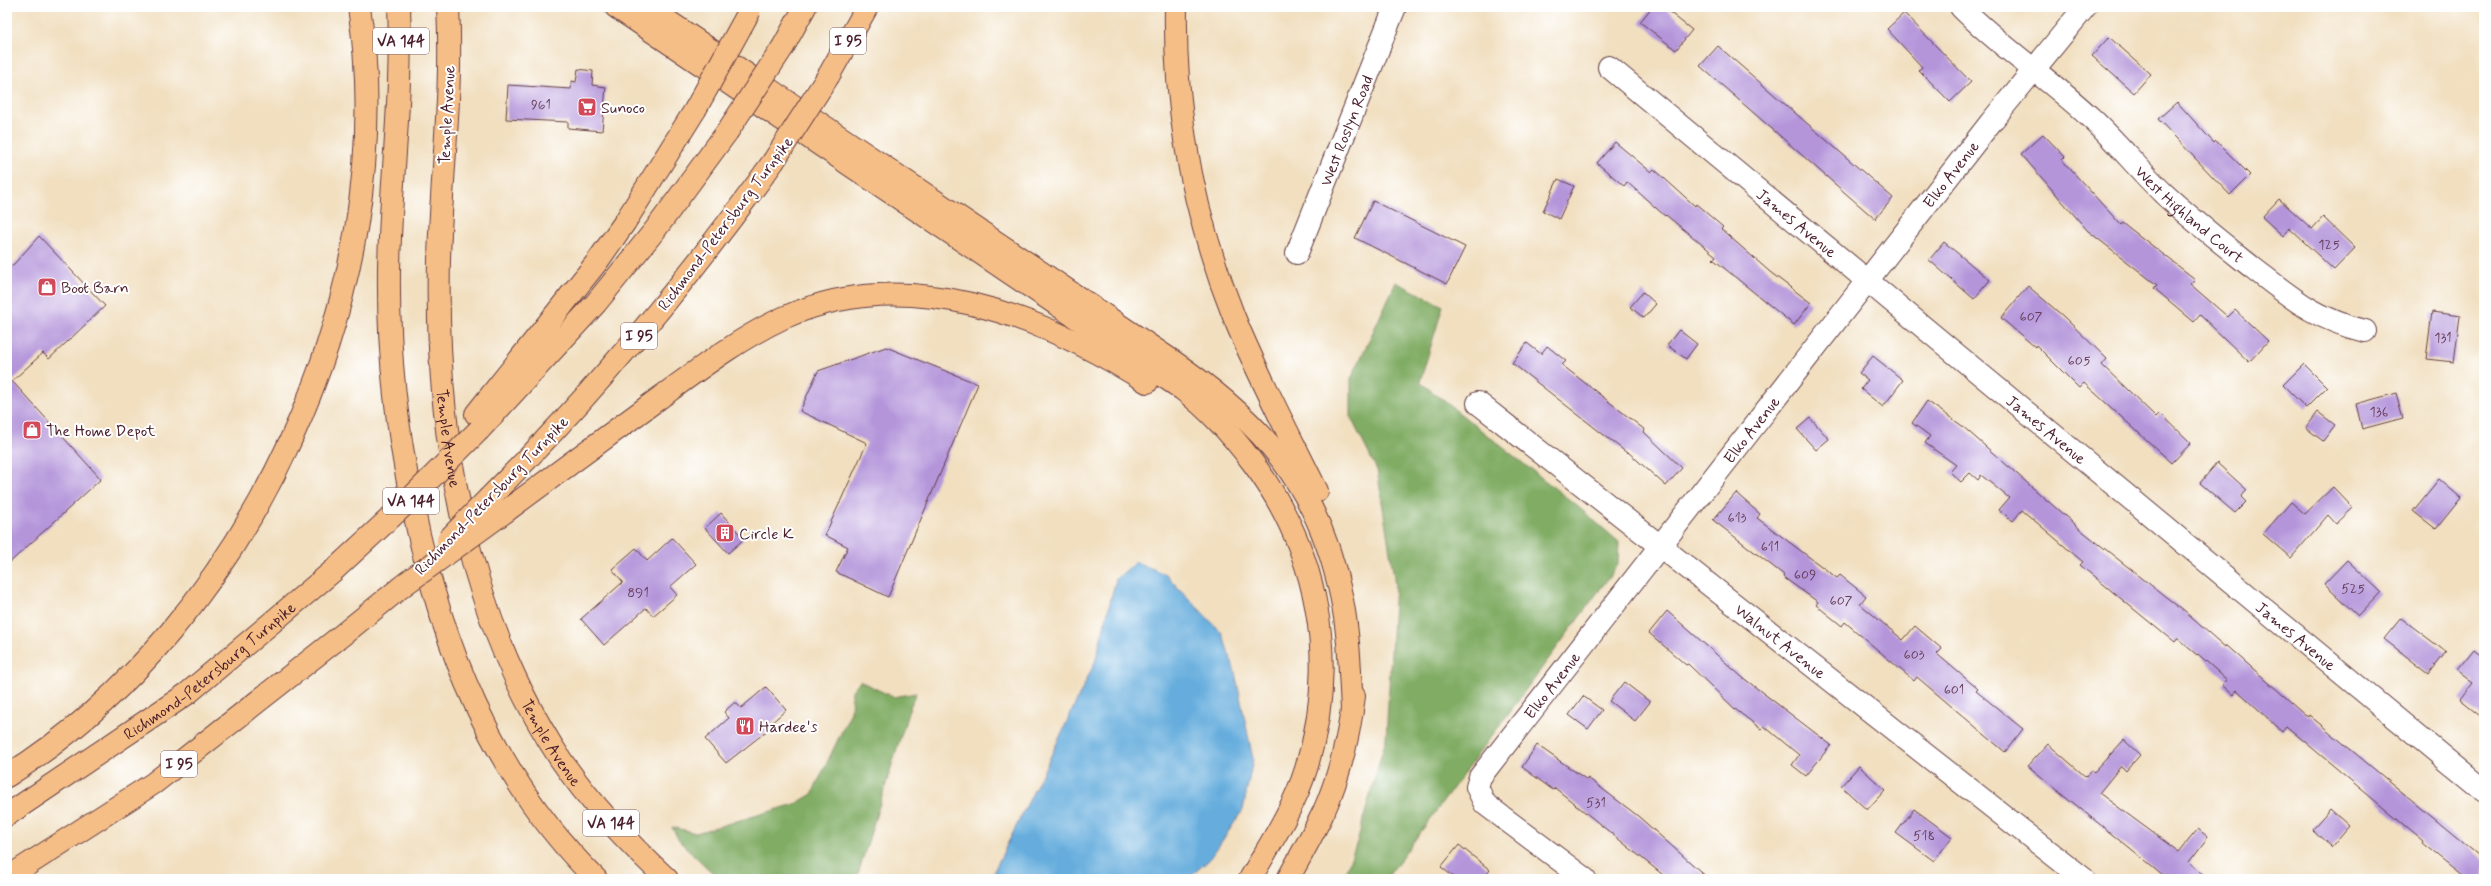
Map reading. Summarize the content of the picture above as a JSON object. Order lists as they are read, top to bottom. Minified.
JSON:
{"streets":{"main road":["VA 144","I 95","Temple Avenue","Richmond-Petersburg Turnpike"],"street":["West Roslyn Road","Elko Avenue","West Highland Court","James Avenue","Walnut Avenue"]},"crossings":[["Elko Avenue","West Highland Court"],["Elko Avenue","James Avenue"],["Elko Avenue","Walnut Avenue"]],"places":{"supermarket":["Sunoco"],"shop":["Boot Barn","The Home Depot"],"building":["Circle K"],"restaurant":["Hardee's"]},"house_numbers":["961","125","607","131","605","136","613","611","609","525","891","607","603","601","531","518"]}
